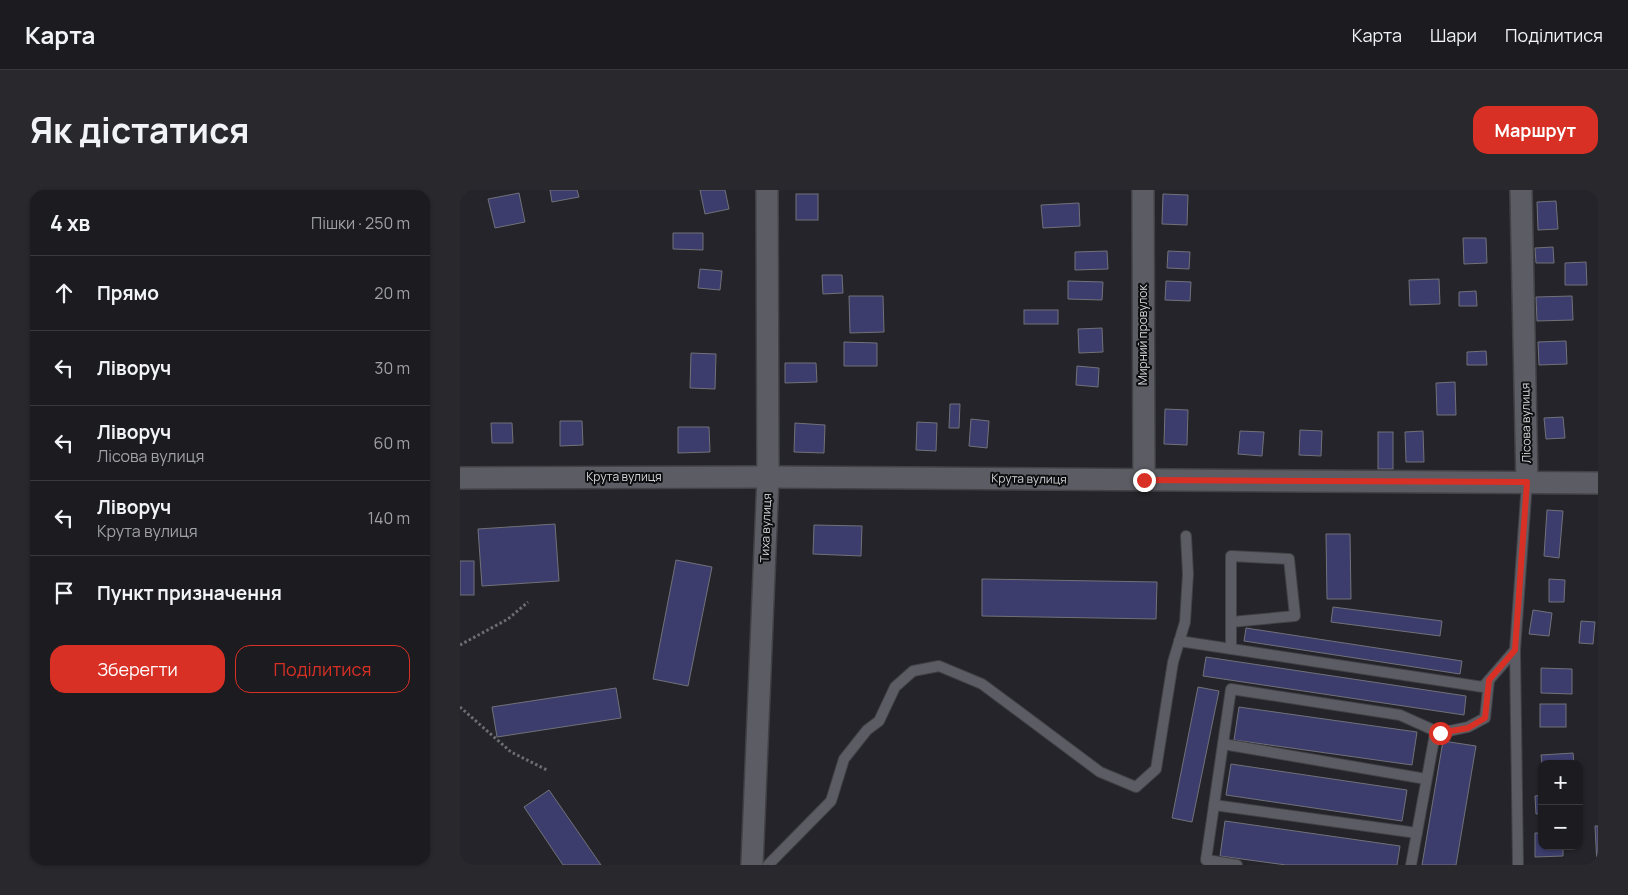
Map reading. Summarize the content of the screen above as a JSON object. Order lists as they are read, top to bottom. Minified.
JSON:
{"streets":{"street":["Мирний провулок","Лісова вулиця","Крута вулиця","Тиха вулиця"]},"crossings":[["Мирний провулок","Крута вулиця"],["Лісова вулиця","Крута вулиця"],["Крута вулиця","Тиха вулиця"]],"page":{"header":"Карта","nav":["Карта","Шари","Поділитися"],"title":"Як дістатися","buttons":["Маршрут",["Зберегти","Поділитися"]],"heading":["4 хв","Пішки · 250 m"],"list":[["Прямо","20 m"],["Ліворуч","30 m"],["Ліворуч","Лісова вулиця","60 m"],["Ліворуч","Крута вулиця","140 m"],"Пункт призначення"],"map_buttons":["+","−"]}}
